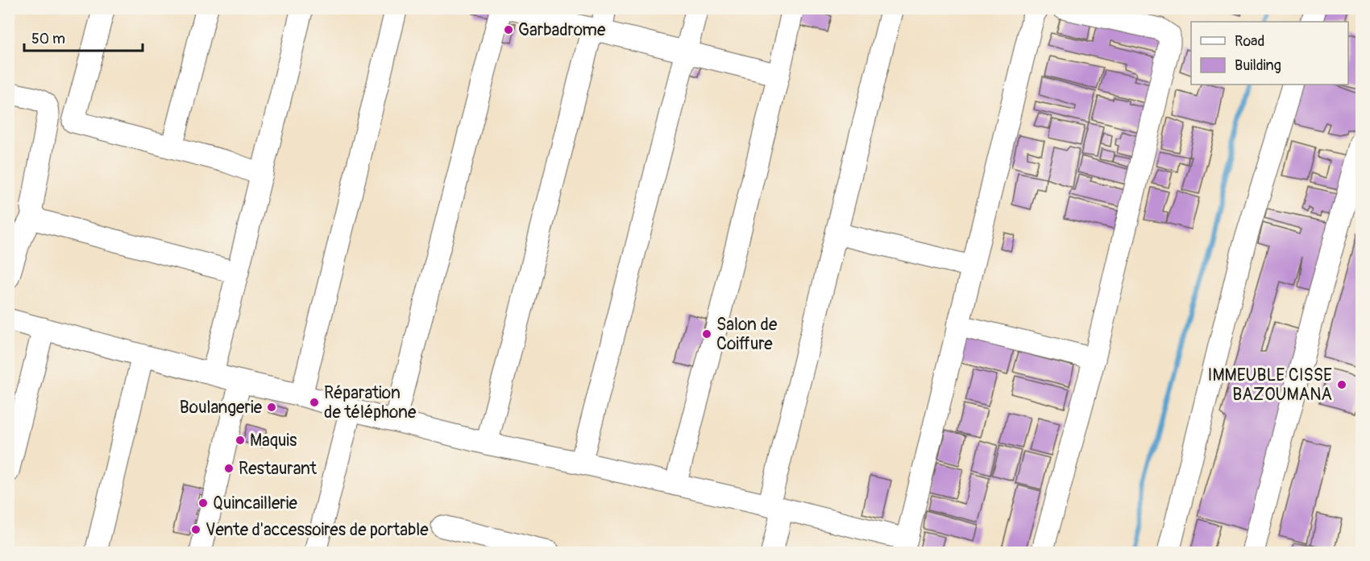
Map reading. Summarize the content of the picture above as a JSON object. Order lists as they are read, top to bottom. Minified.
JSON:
{"places":["Garbadrome","Salon de Coiffure","IMMEUBLE CISSE BAZOUMANA","Réparation de téléphone","Boulangerie","Maquis","Restaurant","Quincaillerie","Vente d'accessoires de portable"],"legend":["Road","Building"],"scale_bar":"50 m"}
